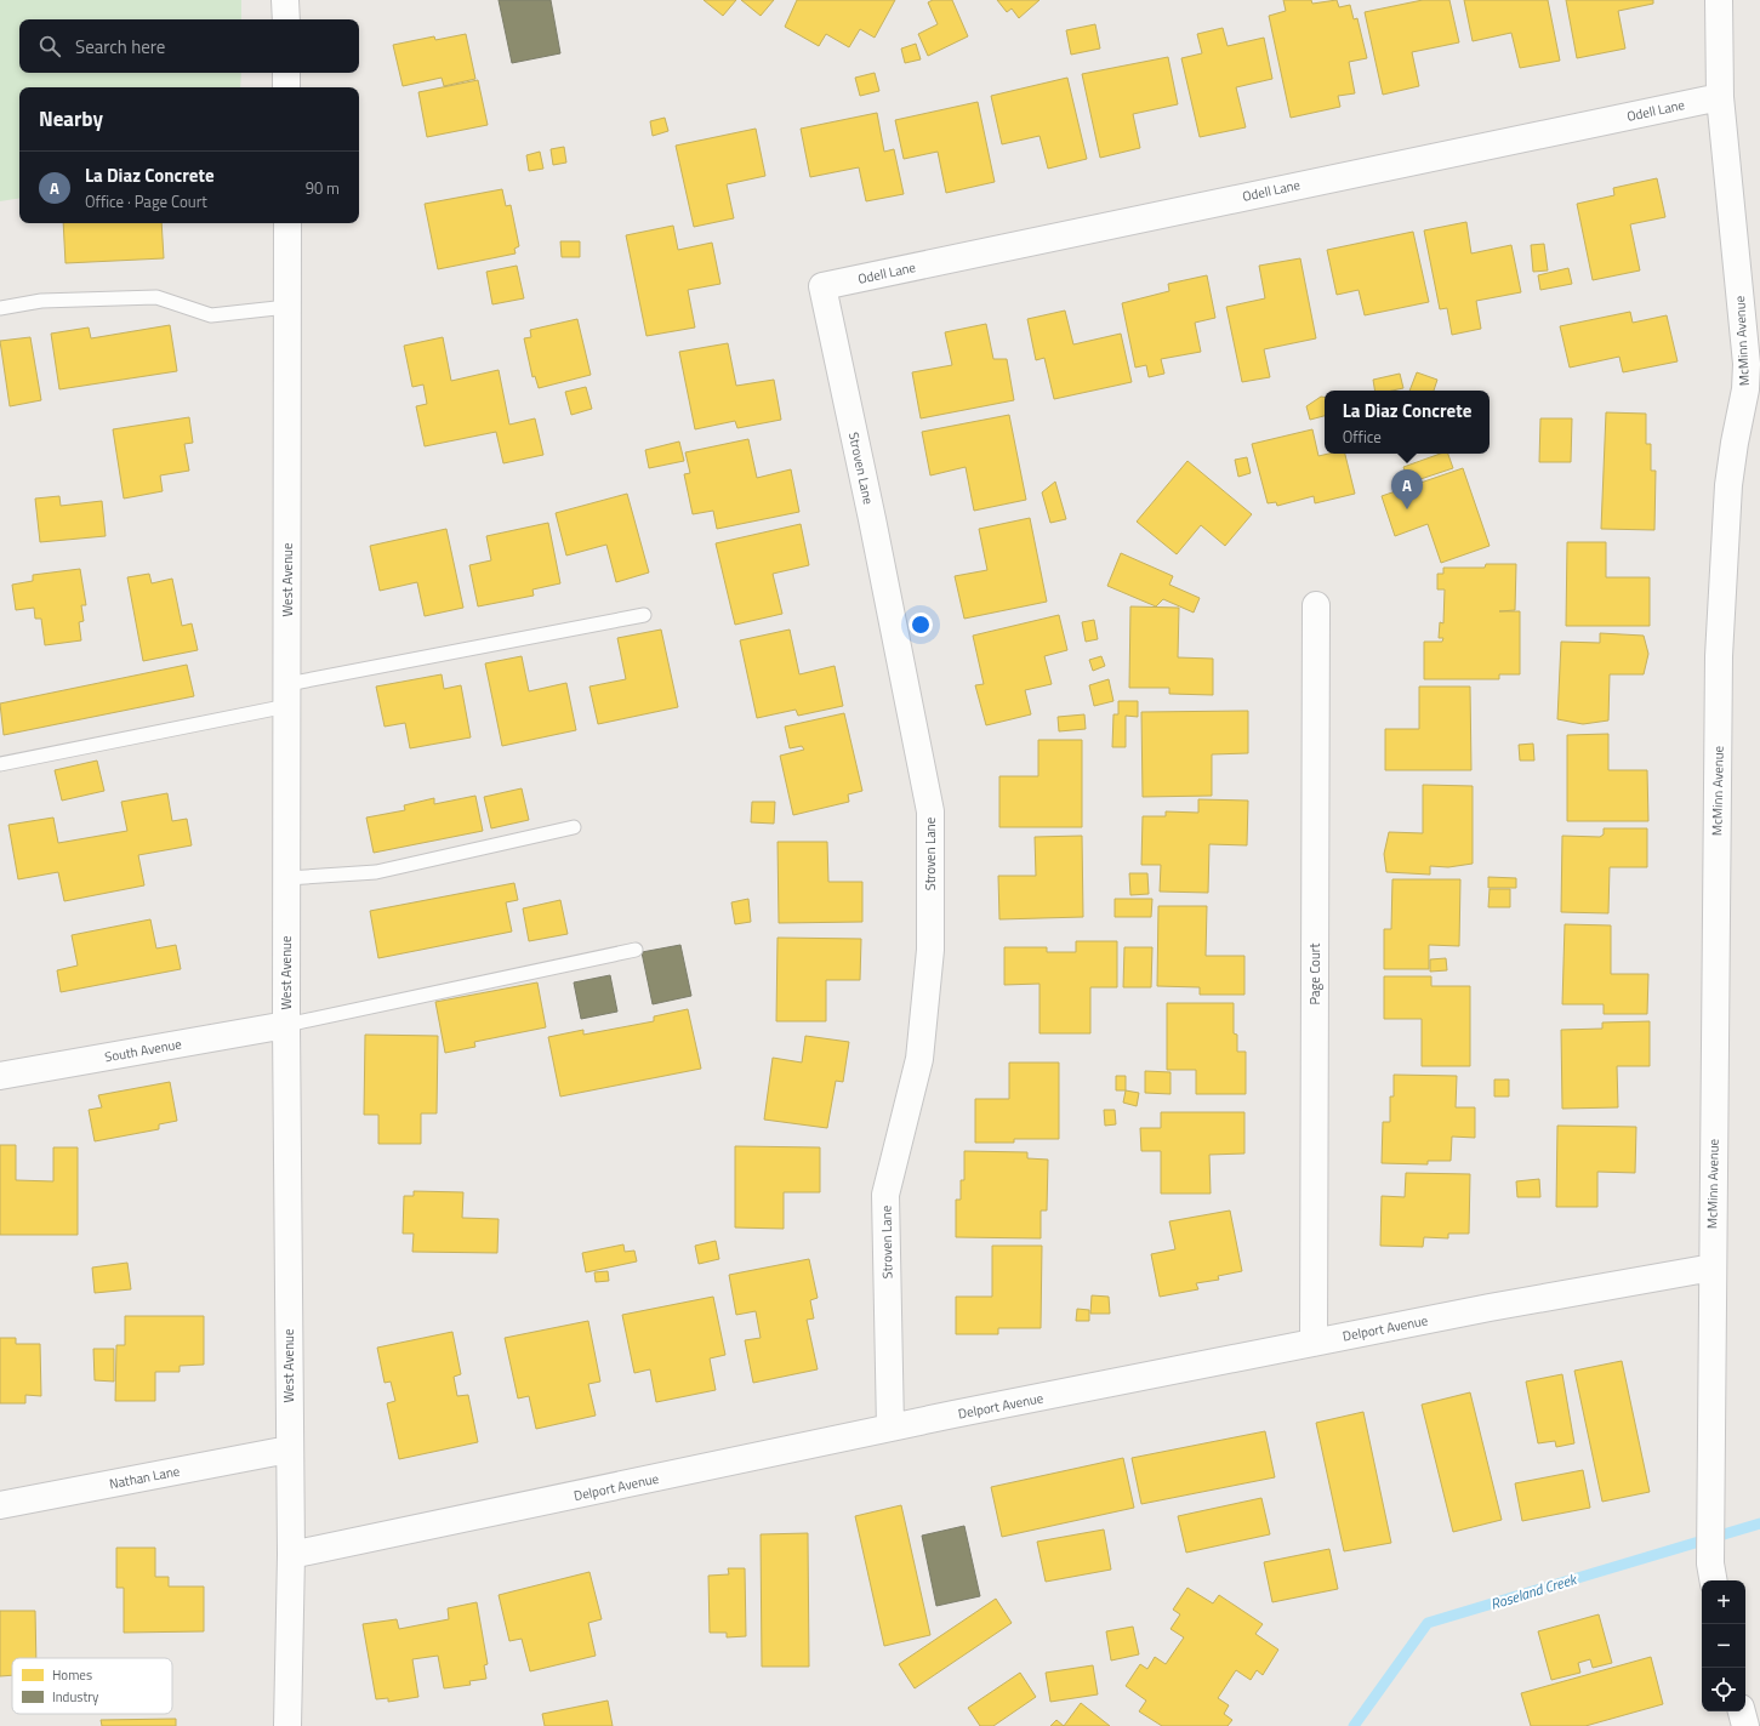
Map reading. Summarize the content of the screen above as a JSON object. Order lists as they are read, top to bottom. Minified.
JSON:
{"streets":{"street":["Odell Lane","McMinn Avenue","Stroven Lane","West Avenue","Page Court","South Avenue","Delport Avenue","Nathan Lane"]},"crossings":[["Odell Lane","McMinn Avenue"],["Odell Lane","Stroven Lane"],["McMinn Avenue","Delport Avenue"],["Stroven Lane","Delport Avenue"],["West Avenue","South Avenue"],["West Avenue","Delport Avenue"],["West Avenue","Nathan Lane"],["Page Court","Delport Avenue"]],"water":["Roseland Creek"],"legend":["Homes","Industry"],"page":{"search":"Search here","heading":"Nearby","list":[{"mark":"A","name":"La Diaz Concrete","note":"Office · Page Court","value":"90 m"}],"popup":["La Diaz Concrete","Office"],"pins":"A","map_buttons":["+","−"]}}
